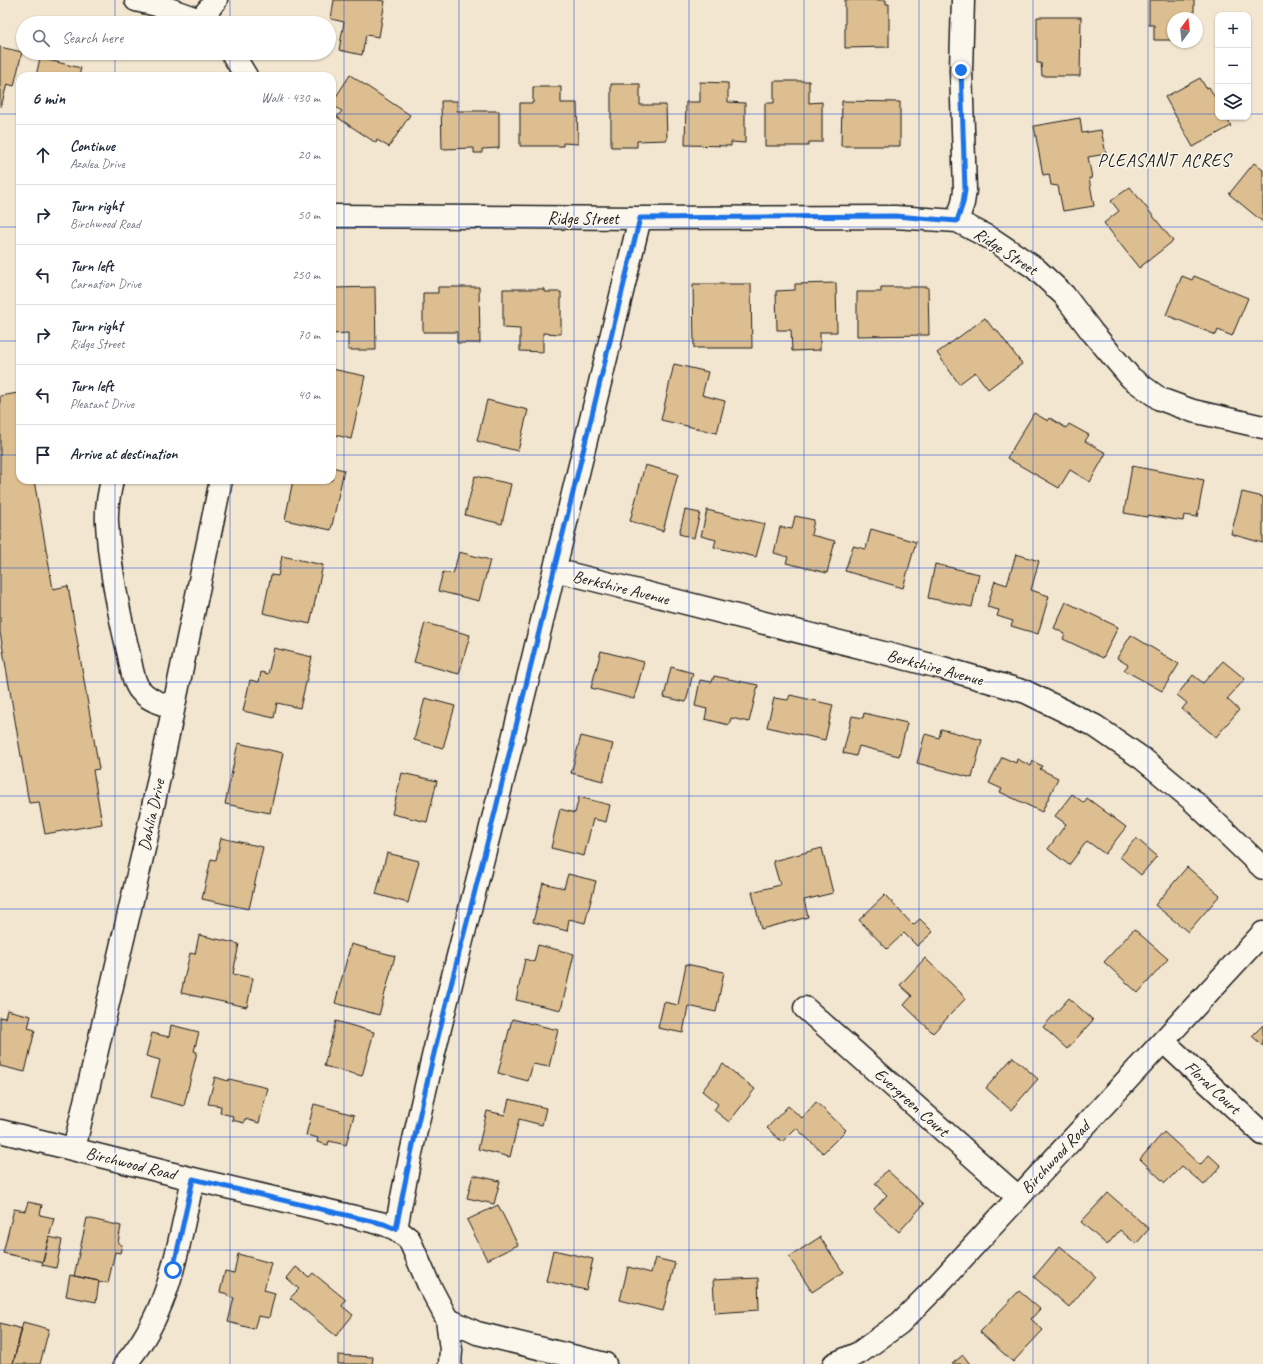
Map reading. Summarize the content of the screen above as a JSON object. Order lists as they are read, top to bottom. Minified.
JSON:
{"streets":{"street":["Ridge Street","Berkshire Avenue","Dahlia Drive","Floral Court","Evergreen Court","Birchwood Road"]},"crossings":[["Dahlia Drive","Birchwood Road"],["Floral Court","Birchwood Road"],["Evergreen Court","Birchwood Road"]],"districts":["PLEASANT ACRES"],"north":"top","page":{"map_buttons":["+","−"],"search":"Search here","heading":["6 min","Walk · 430 m"],"list":[["Continue","Azalea Drive","20 m"],["Turn right","Birchwood Road","50 m"],["Turn left","Carnation Drive","250 m"],["Turn right","Ridge Street","70 m"],["Turn left","Pleasant Drive","40 m"],"Arrive at destination"]}}
